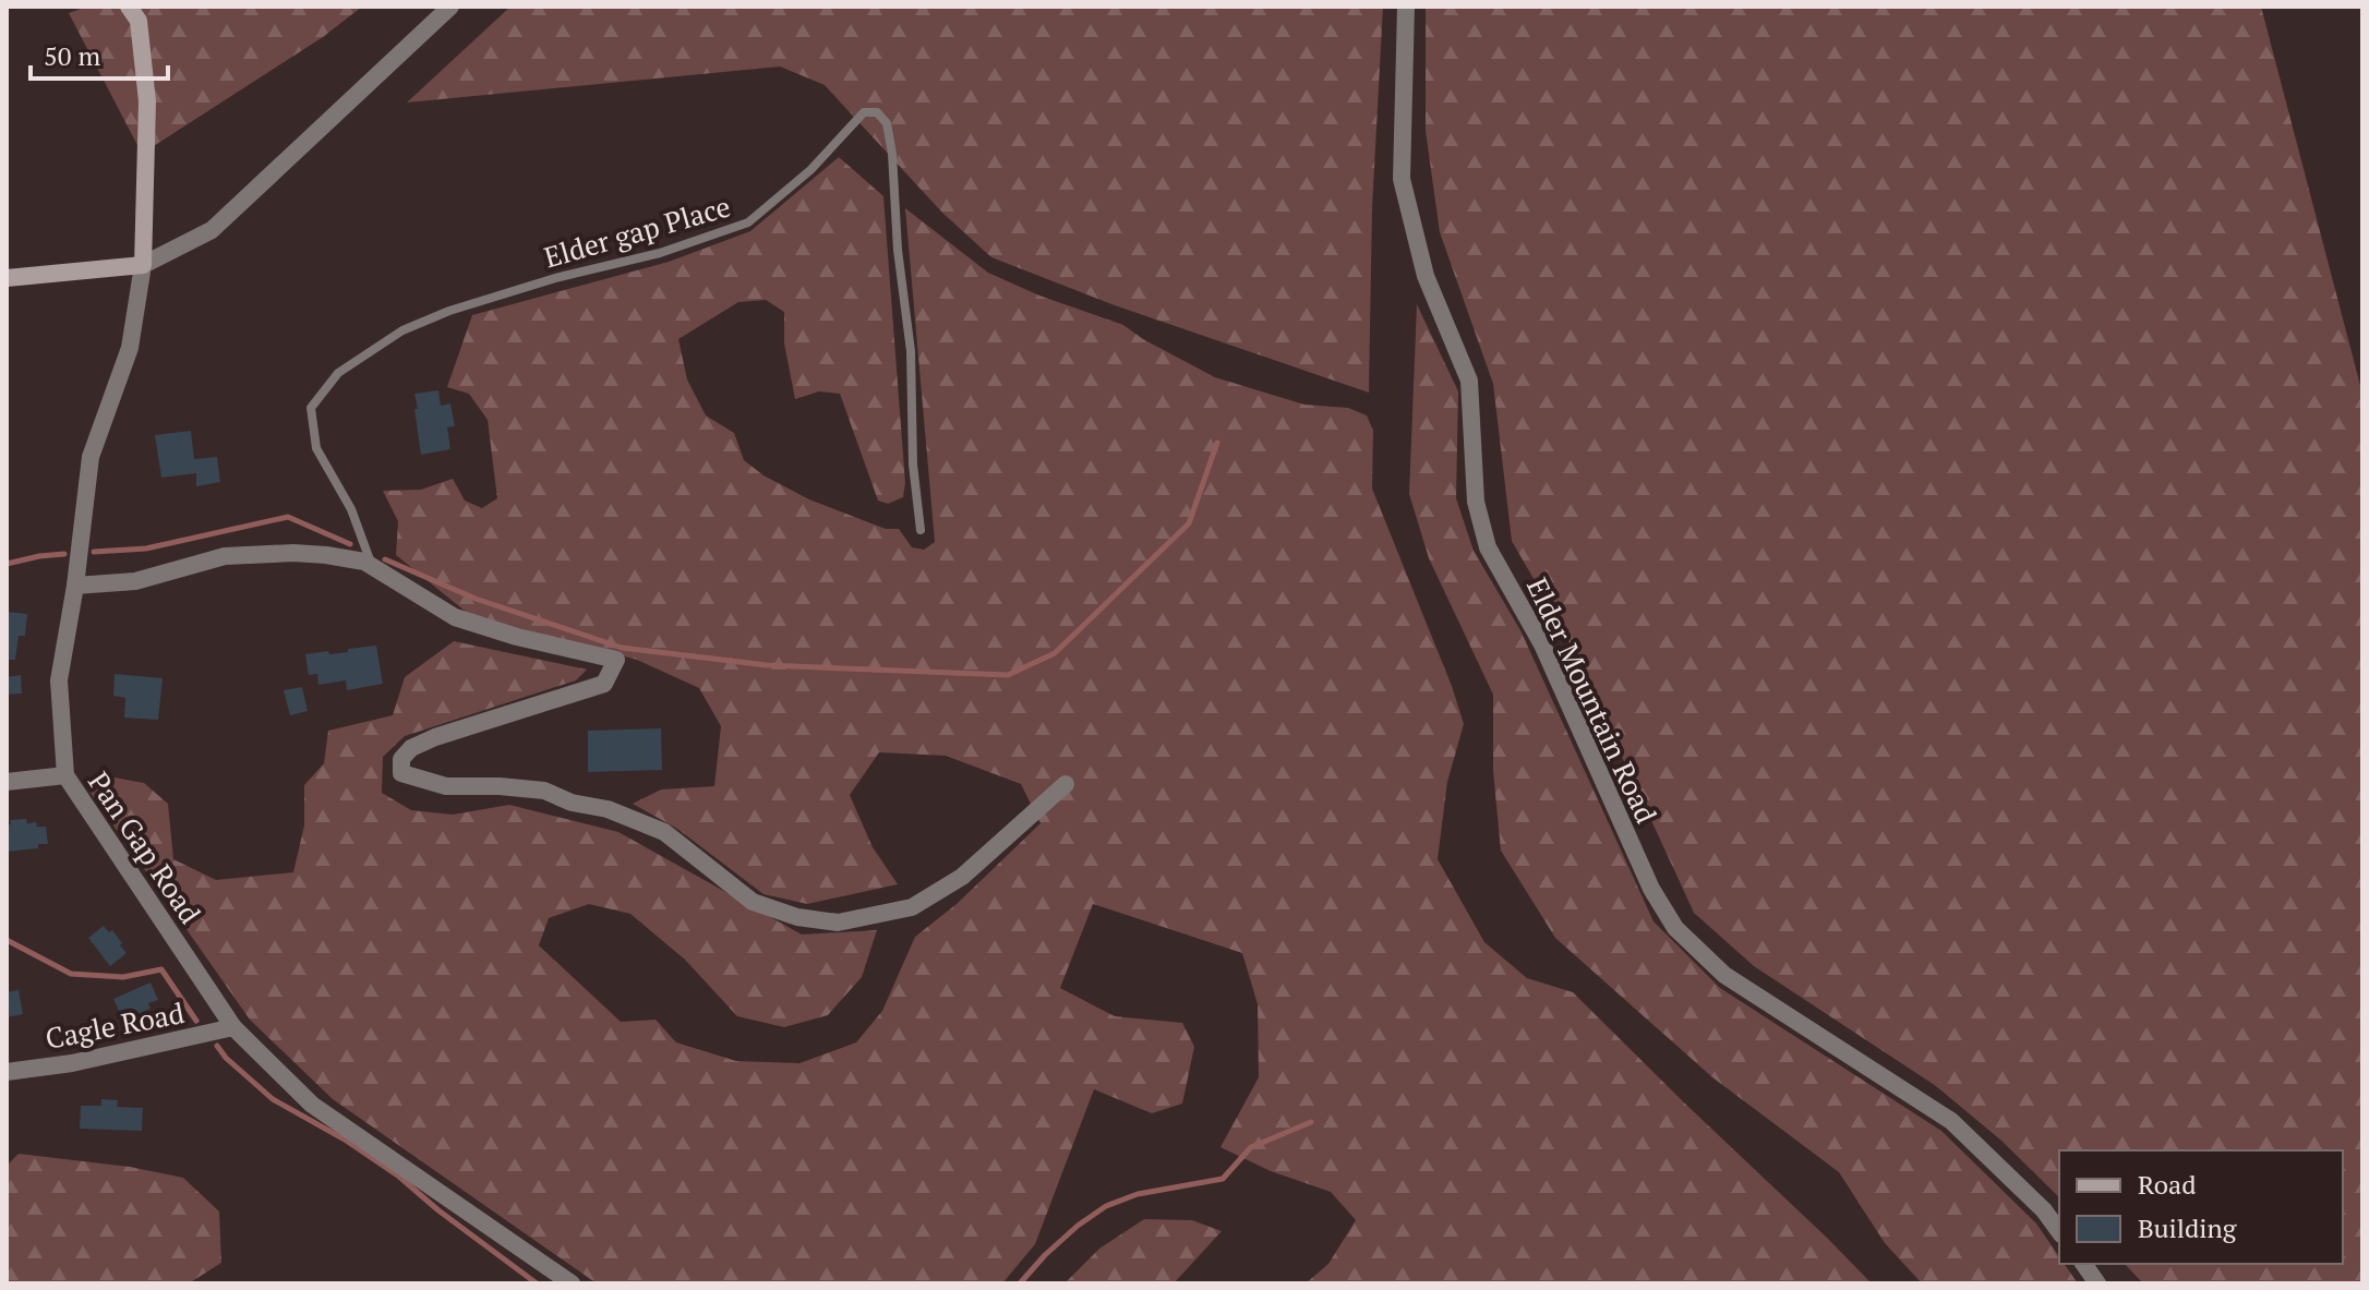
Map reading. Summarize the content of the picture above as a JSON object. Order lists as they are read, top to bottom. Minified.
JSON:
{"streets":{"street":["Elder Mountain Road","Pan Gap Road","Cagle Road"],"lane":["Elder gap Place"]},"crossings":[["Pan Gap Road","Cagle Road"]],"legend":["Road","Building"],"scale_bar":"50 m"}
